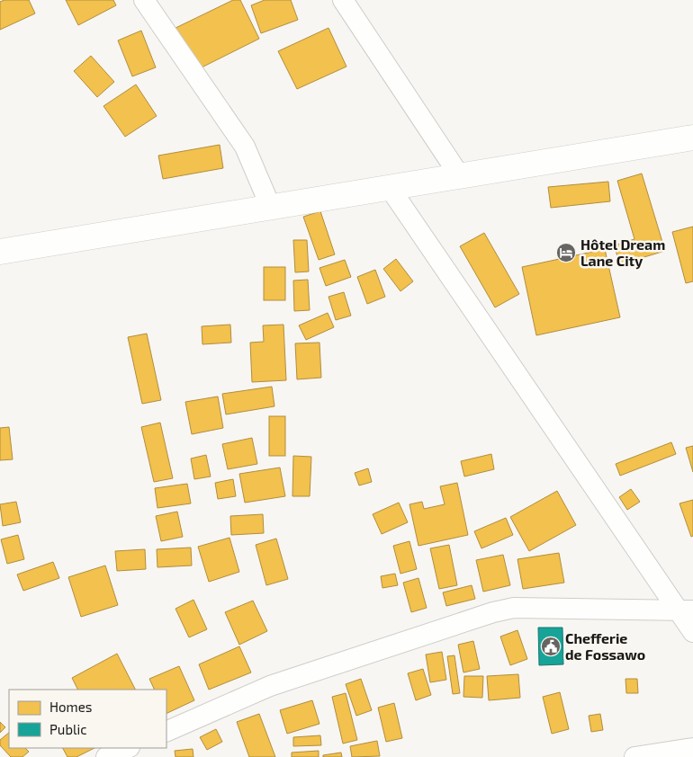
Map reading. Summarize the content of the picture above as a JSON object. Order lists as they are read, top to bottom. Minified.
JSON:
{"places":{"hotel":["Hôtel Dream Lane City"],"public building":["Chefferie de Fossawo"]},"legend":["Homes","Public"]}
